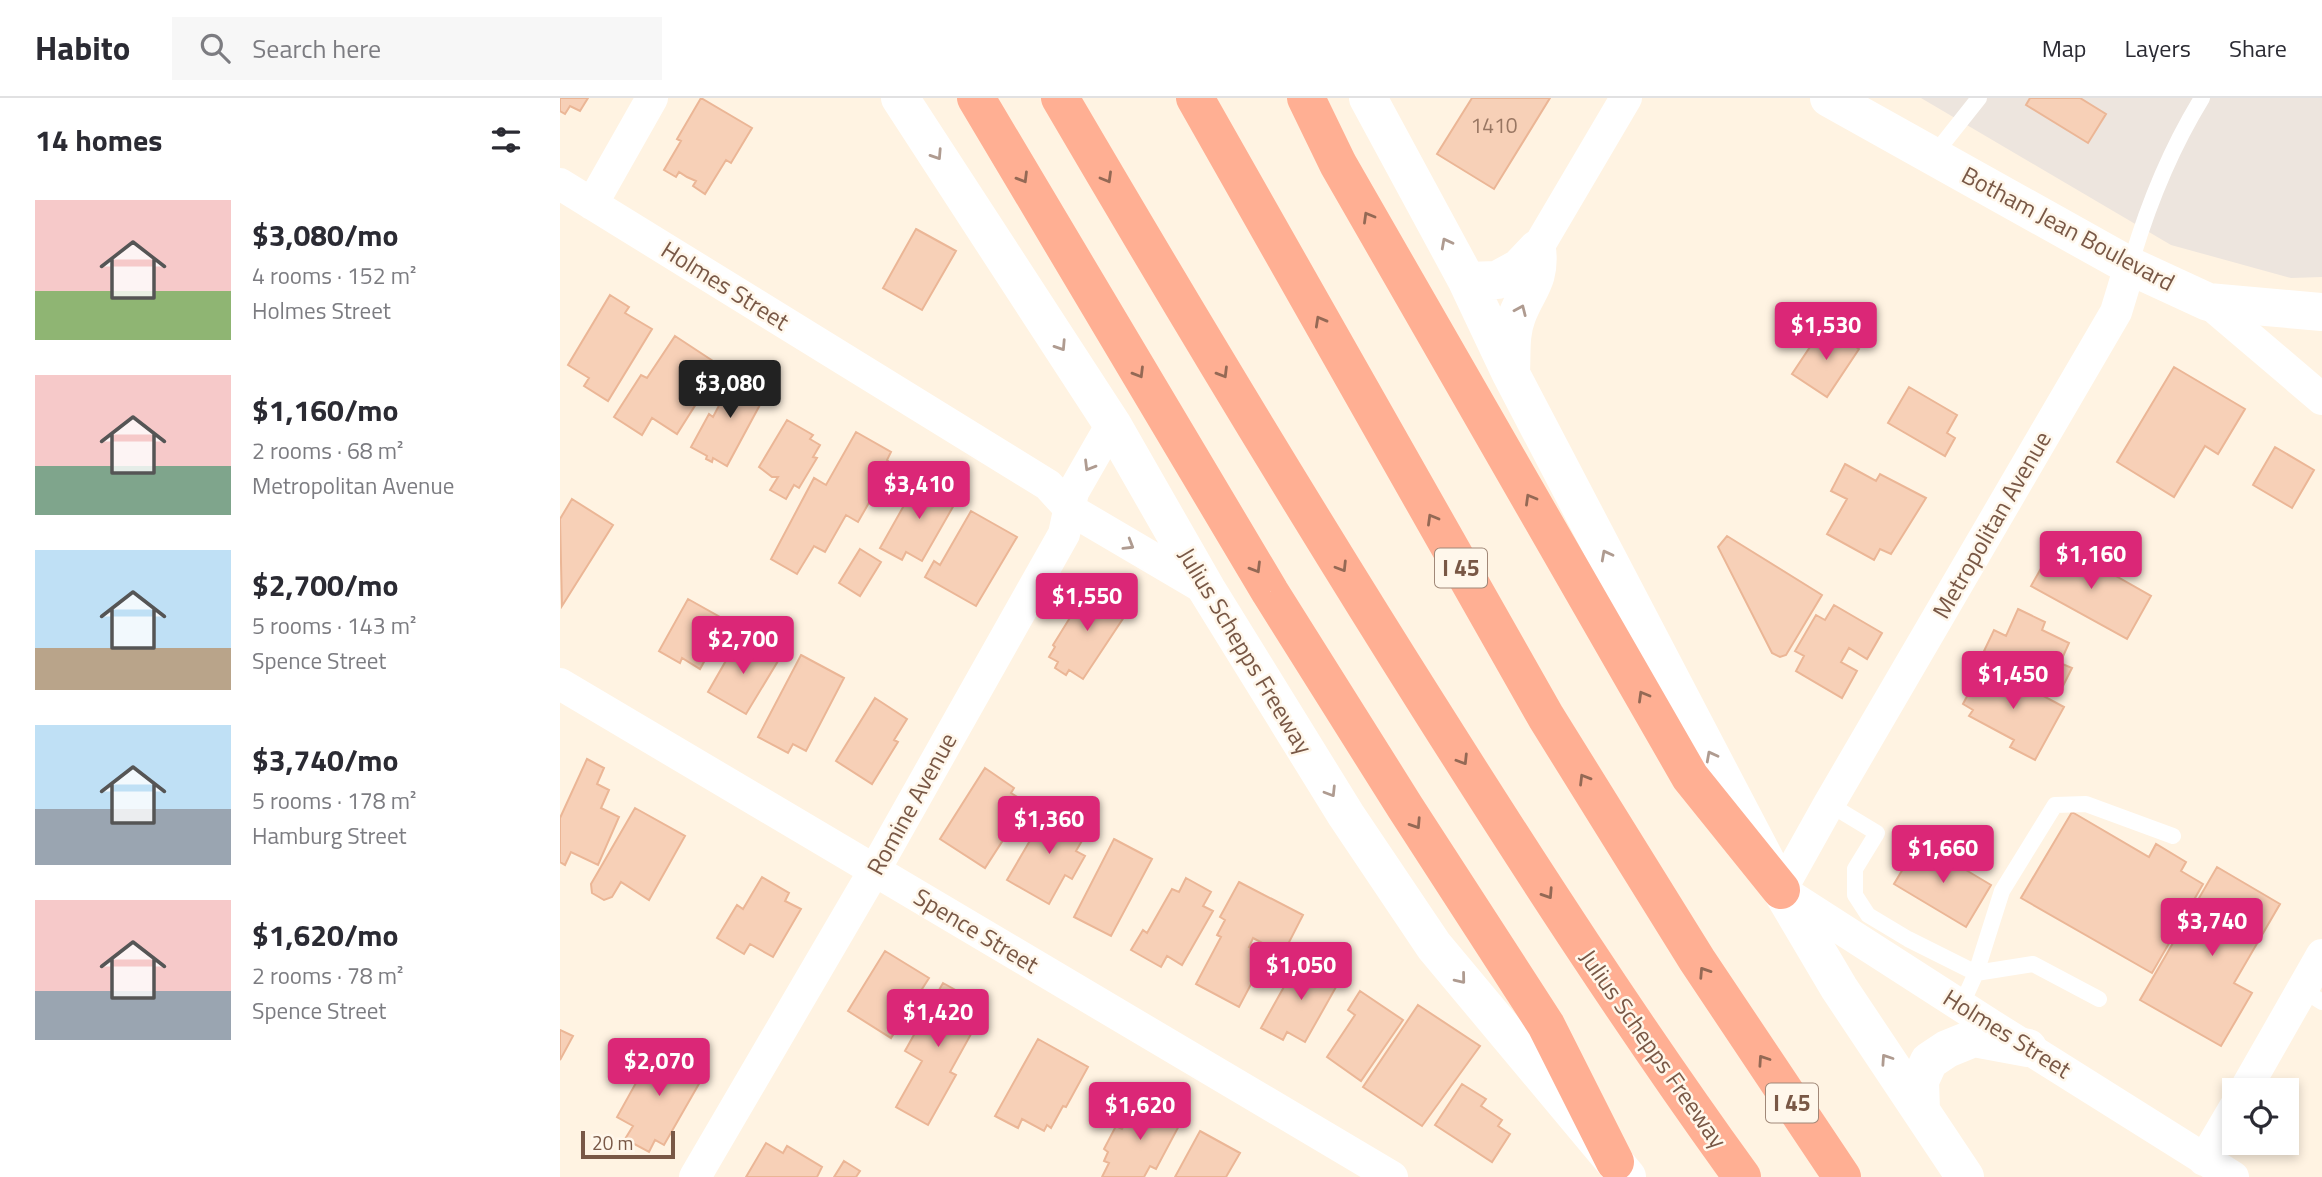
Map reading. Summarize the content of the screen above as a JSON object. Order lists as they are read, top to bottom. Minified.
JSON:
{"streets":{"highway":["I 45","Julius Schepps Freeway"],"main road":["Botham Jean Boulevard"],"street":["Holmes Street","Metropolitan Avenue","Romine Avenue","Spence Street"]},"crossings":[["Botham Jean Boulevard","Metropolitan Avenue"],["Holmes Street","Metropolitan Avenue"],["Holmes Street","Julius Schepps Freeway"],["Holmes Street","Romine Avenue"],["Julius Schepps Freeway","Romine Avenue"],["Romine Avenue","Spence Street"]],"house_numbers":["1410"],"scale_bar":"20 m","page":{"header":"Habito","search":"Search here","nav":["Map","Layers","Share"],"heading":"14 homes","list":[{"name":"$3,080/mo","note":"4 rooms · 152 m² · Holmes Street"},{"name":"$1,160/mo","note":"2 rooms · 68 m² · Metropolitan Avenue"},{"name":"$2,700/mo","note":"5 rooms · 143 m² · Spence Street"},{"name":"$3,740/mo","note":"5 rooms · 178 m² · Hamburg Street"},{"name":"$1,620/mo","note":"2 rooms · 78 m² · Spence Street"}],"price":["$1,530","$3,080","$3,410","$1,160","$1,550","$2,700","$1,450","$1,360","$1,660","$3,740","$1,050","$1,420","$2,070","$1,620"],"scale":"20 m"}}
